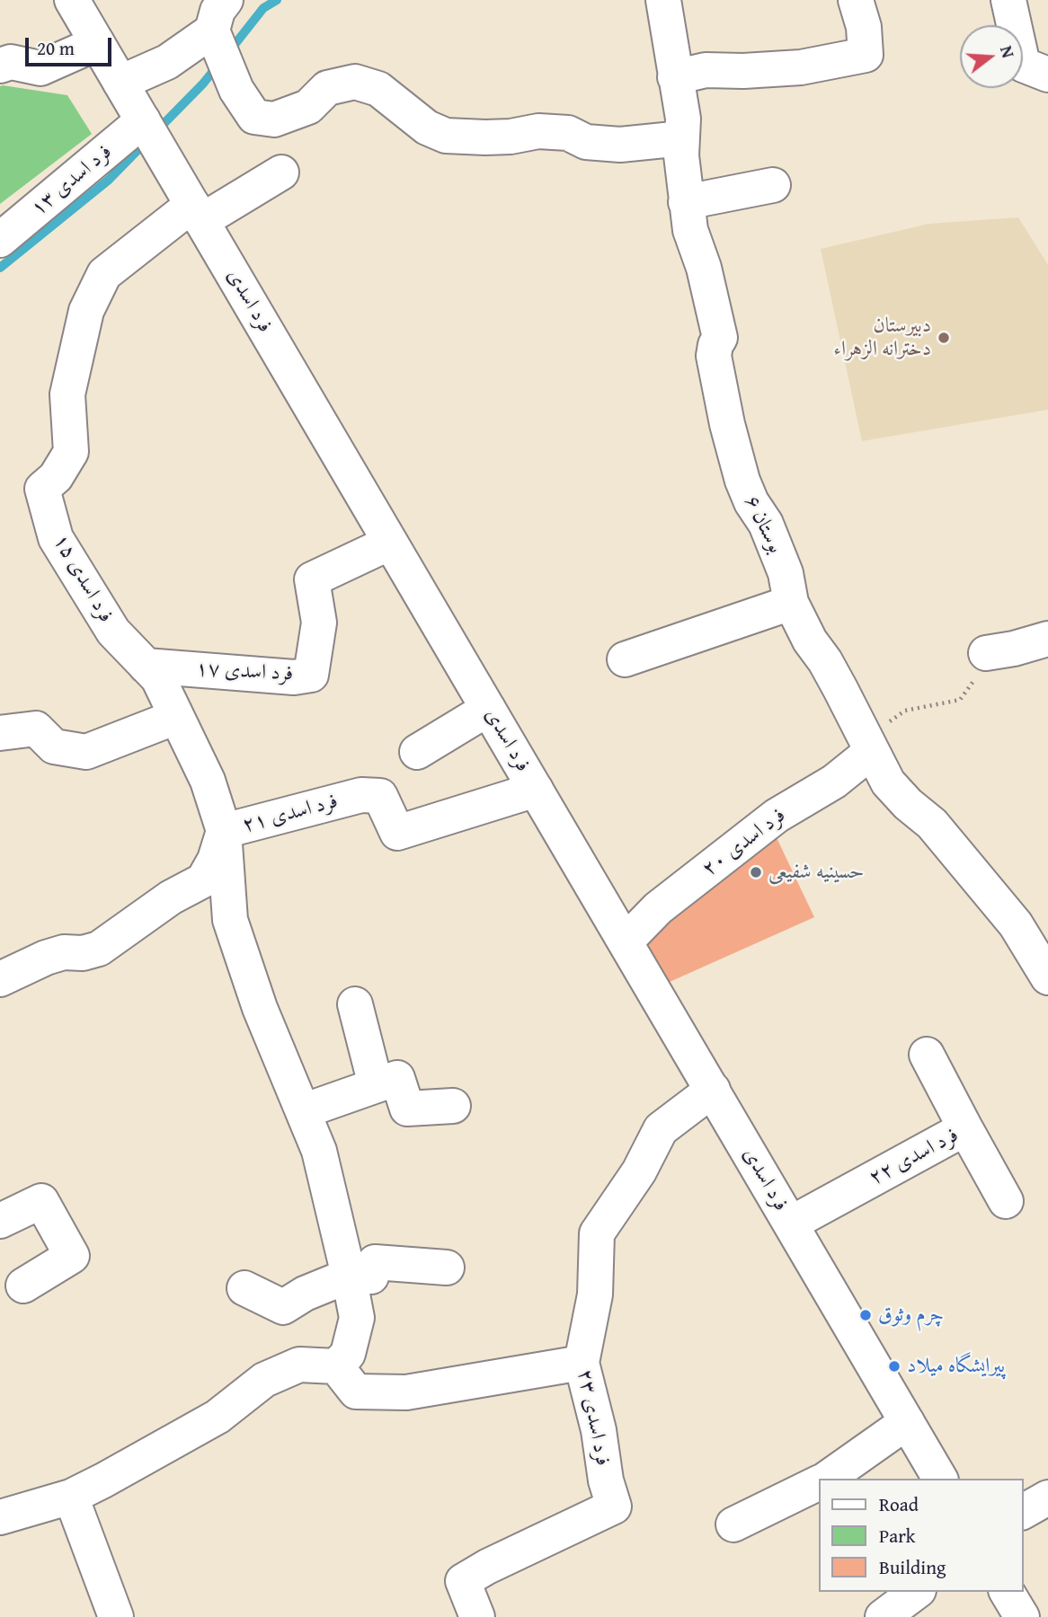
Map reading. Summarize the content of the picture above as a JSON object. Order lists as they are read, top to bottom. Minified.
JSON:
{"streets":{"street":["فرد اسدی ۱۳","فرد اسدی","بوستان ۶","فرد اسدی ۱۵","فرد اسدی ۱۷","فرد اسدی ۲۱","فرد اسدی ۲۰","فرد اسدی ۲۲","فرد اسدی ۲۳"]},"crossings":[["فرد اسدی ۱۳","فرد اسدی"],["فرد اسدی","فرد اسدی ۱۵"],["فرد اسدی","فرد اسدی ۱۷"],["فرد اسدی","فرد اسدی ۲۱"],["فرد اسدی","فرد اسدی ۲۰"],["فرد اسدی","فرد اسدی ۲۲"],["فرد اسدی","فرد اسدی ۲۳"],["بوستان ۶","فرد اسدی ۲۰"],["فرد اسدی ۱۵","فرد اسدی ۱۷"],["فرد اسدی ۱۵","فرد اسدی ۲۱"]],"places":["دبیرستان دخترانه الزهراء","حسینیه شفیعی","چرم وثوق","پیرایشگاه میلاد"],"legend":["Road","Park","Building"],"scale_bar":"20 m","north":"right"}
